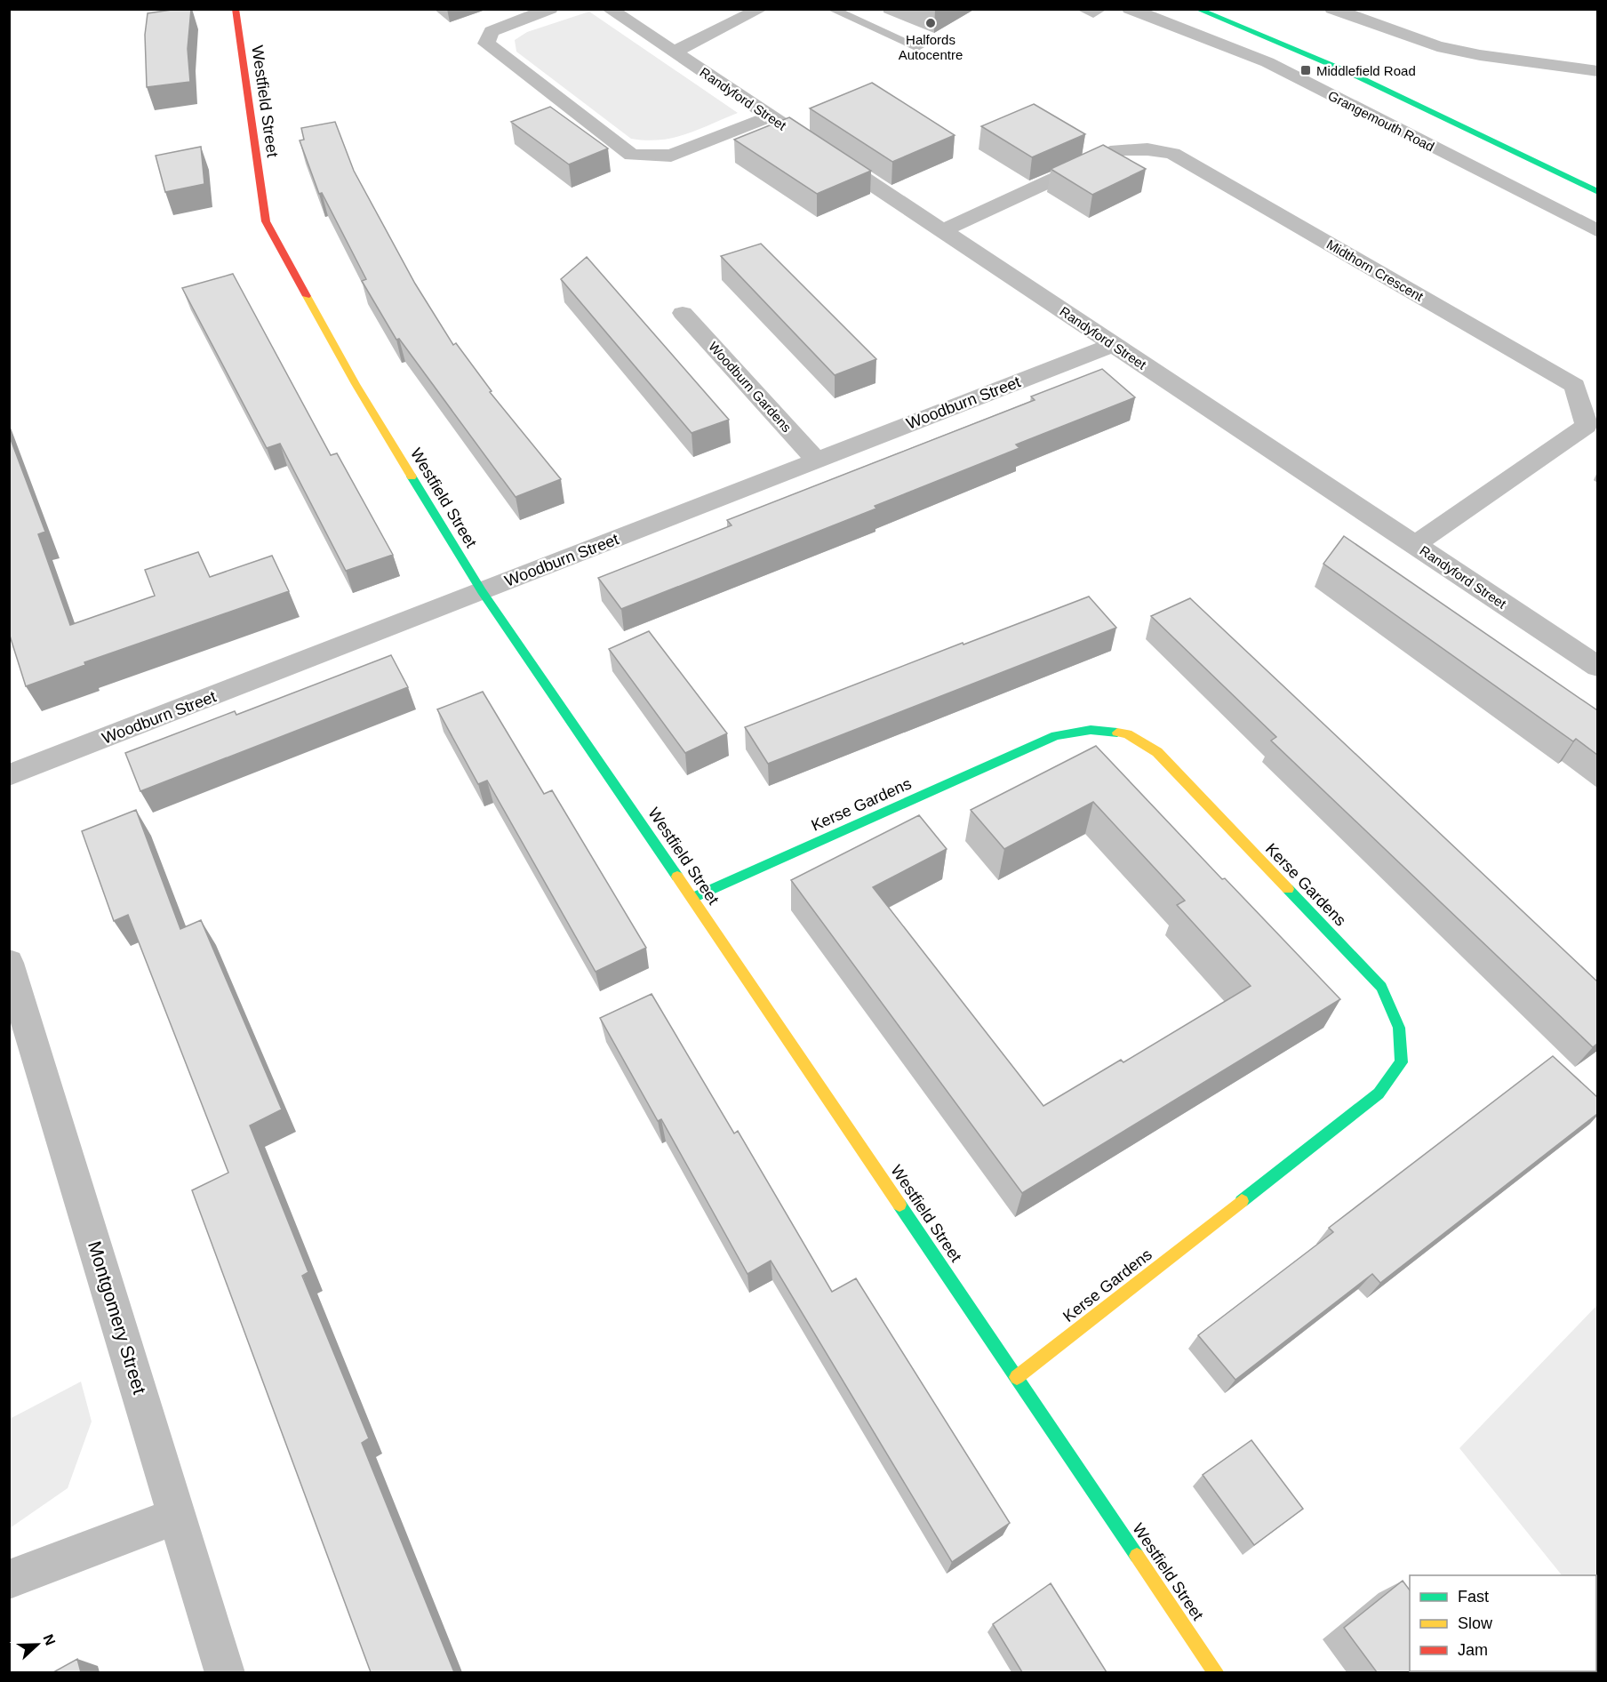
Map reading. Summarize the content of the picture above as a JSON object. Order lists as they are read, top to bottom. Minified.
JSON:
{"streets":{"street":["Randyford Street","Westfield Street","Grangemouth Road","Midthorn Crescent","Woodburn Gardens","Woodburn Street","Kerse Gardens","Montgomery Street"]},"crossings":[["Randyford Street","Midthorn Crescent"],["Randyford Street","Woodburn Street"],["Westfield Street","Woodburn Street"],["Westfield Street","Kerse Gardens"],["Woodburn Gardens","Woodburn Street"]],"places":{"other":["Halfords Autocentre"],"transit":["Middlefield Road"]},"legend":["Fast","Slow","Jam"],"north":"right"}
